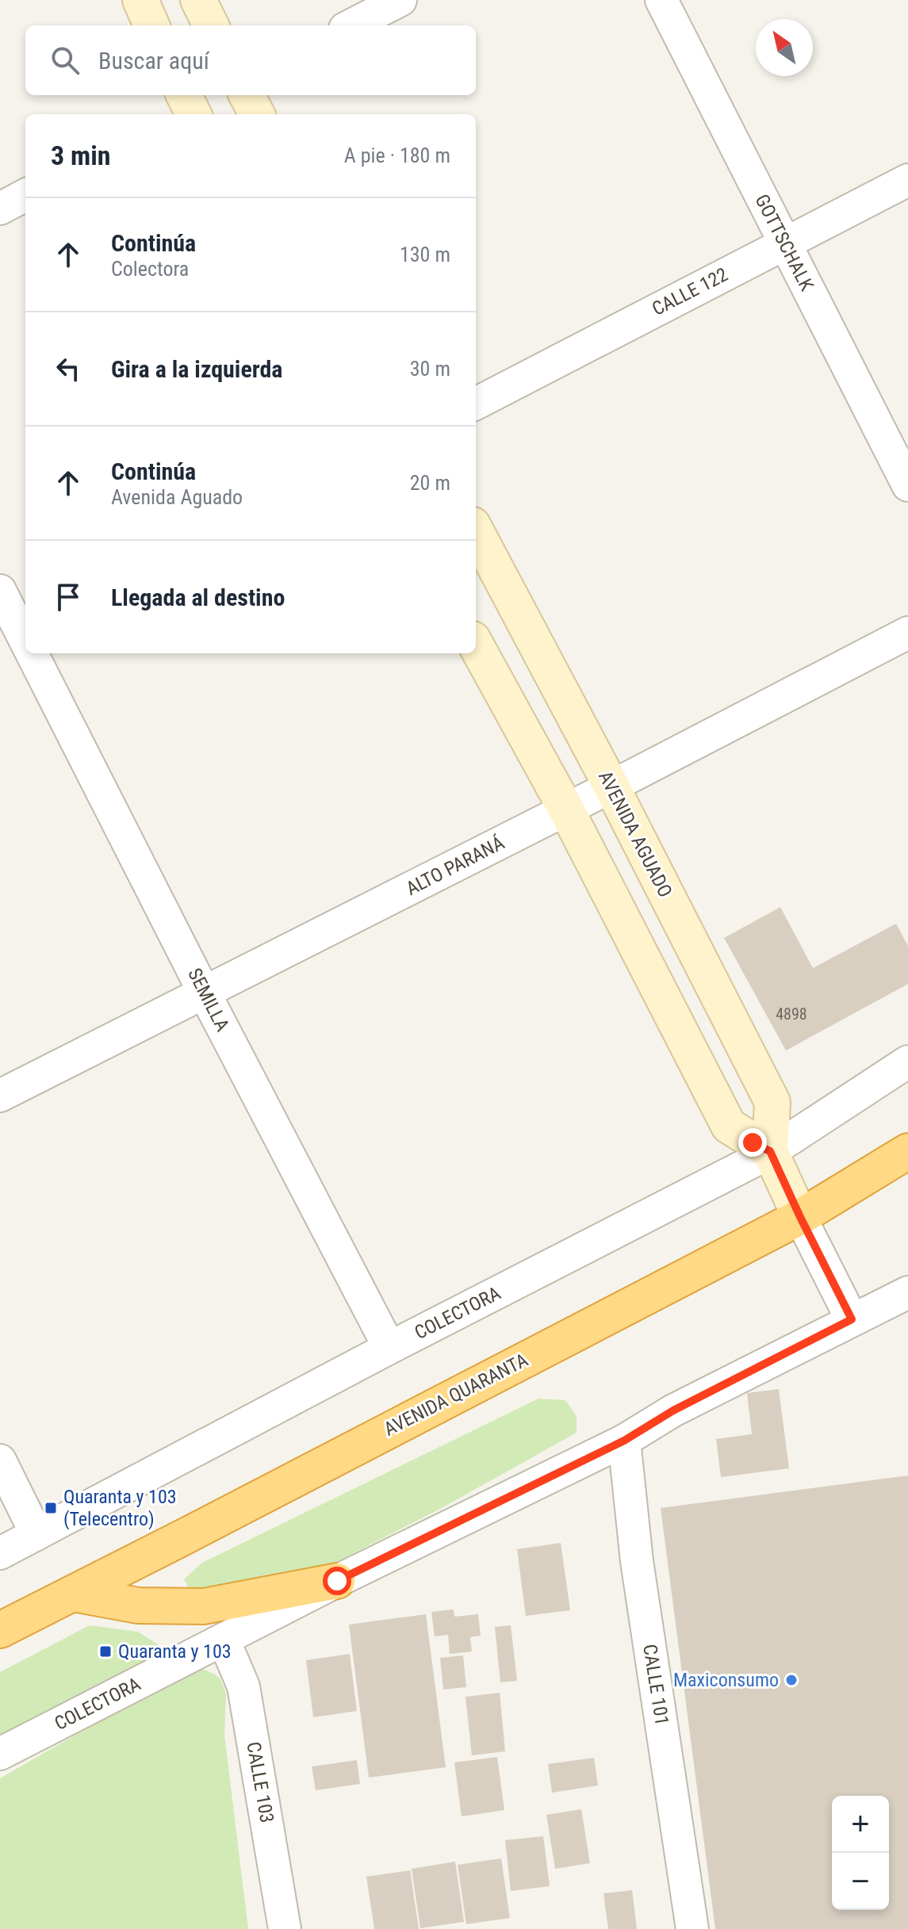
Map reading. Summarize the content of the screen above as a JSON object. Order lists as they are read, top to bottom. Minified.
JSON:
{"streets":{"highway":["AVENIDA QUARANTA"],"main road":["AVENIDA AGUADO"],"street":["GOTTSCHALK","CALLE 122","ALTO PARANÁ","SEMILLA","COLECTORA","CALLE 101","CALLE 103"]},"crossings":[["GOTTSCHALK","CALLE 122"],["AVENIDA AGUADO","ALTO PARANÁ"],["AVENIDA AGUADO","COLECTORA"],["AVENIDA AGUADO","AVENIDA QUARANTA"],["ALTO PARANÁ","SEMILLA"],["SEMILLA","COLECTORA"],["COLECTORA","CALLE 101"],["COLECTORA","CALLE 103"]],"places":{"transit":["Quaranta y 103 (Telecentro)","Quaranta y 103"],"other":["Maxiconsumo"]},"house_numbers":["4898"],"north":"top left","page":{"search":"Buscar aquí","heading":["3 min","A pie · 180 m"],"list":[["Continúa","Colectora","130 m"],["Gira a la izquierda","30 m"],["Continúa","Avenida Aguado","20 m"],"Llegada al destino"],"map_buttons":["+","−"]}}
